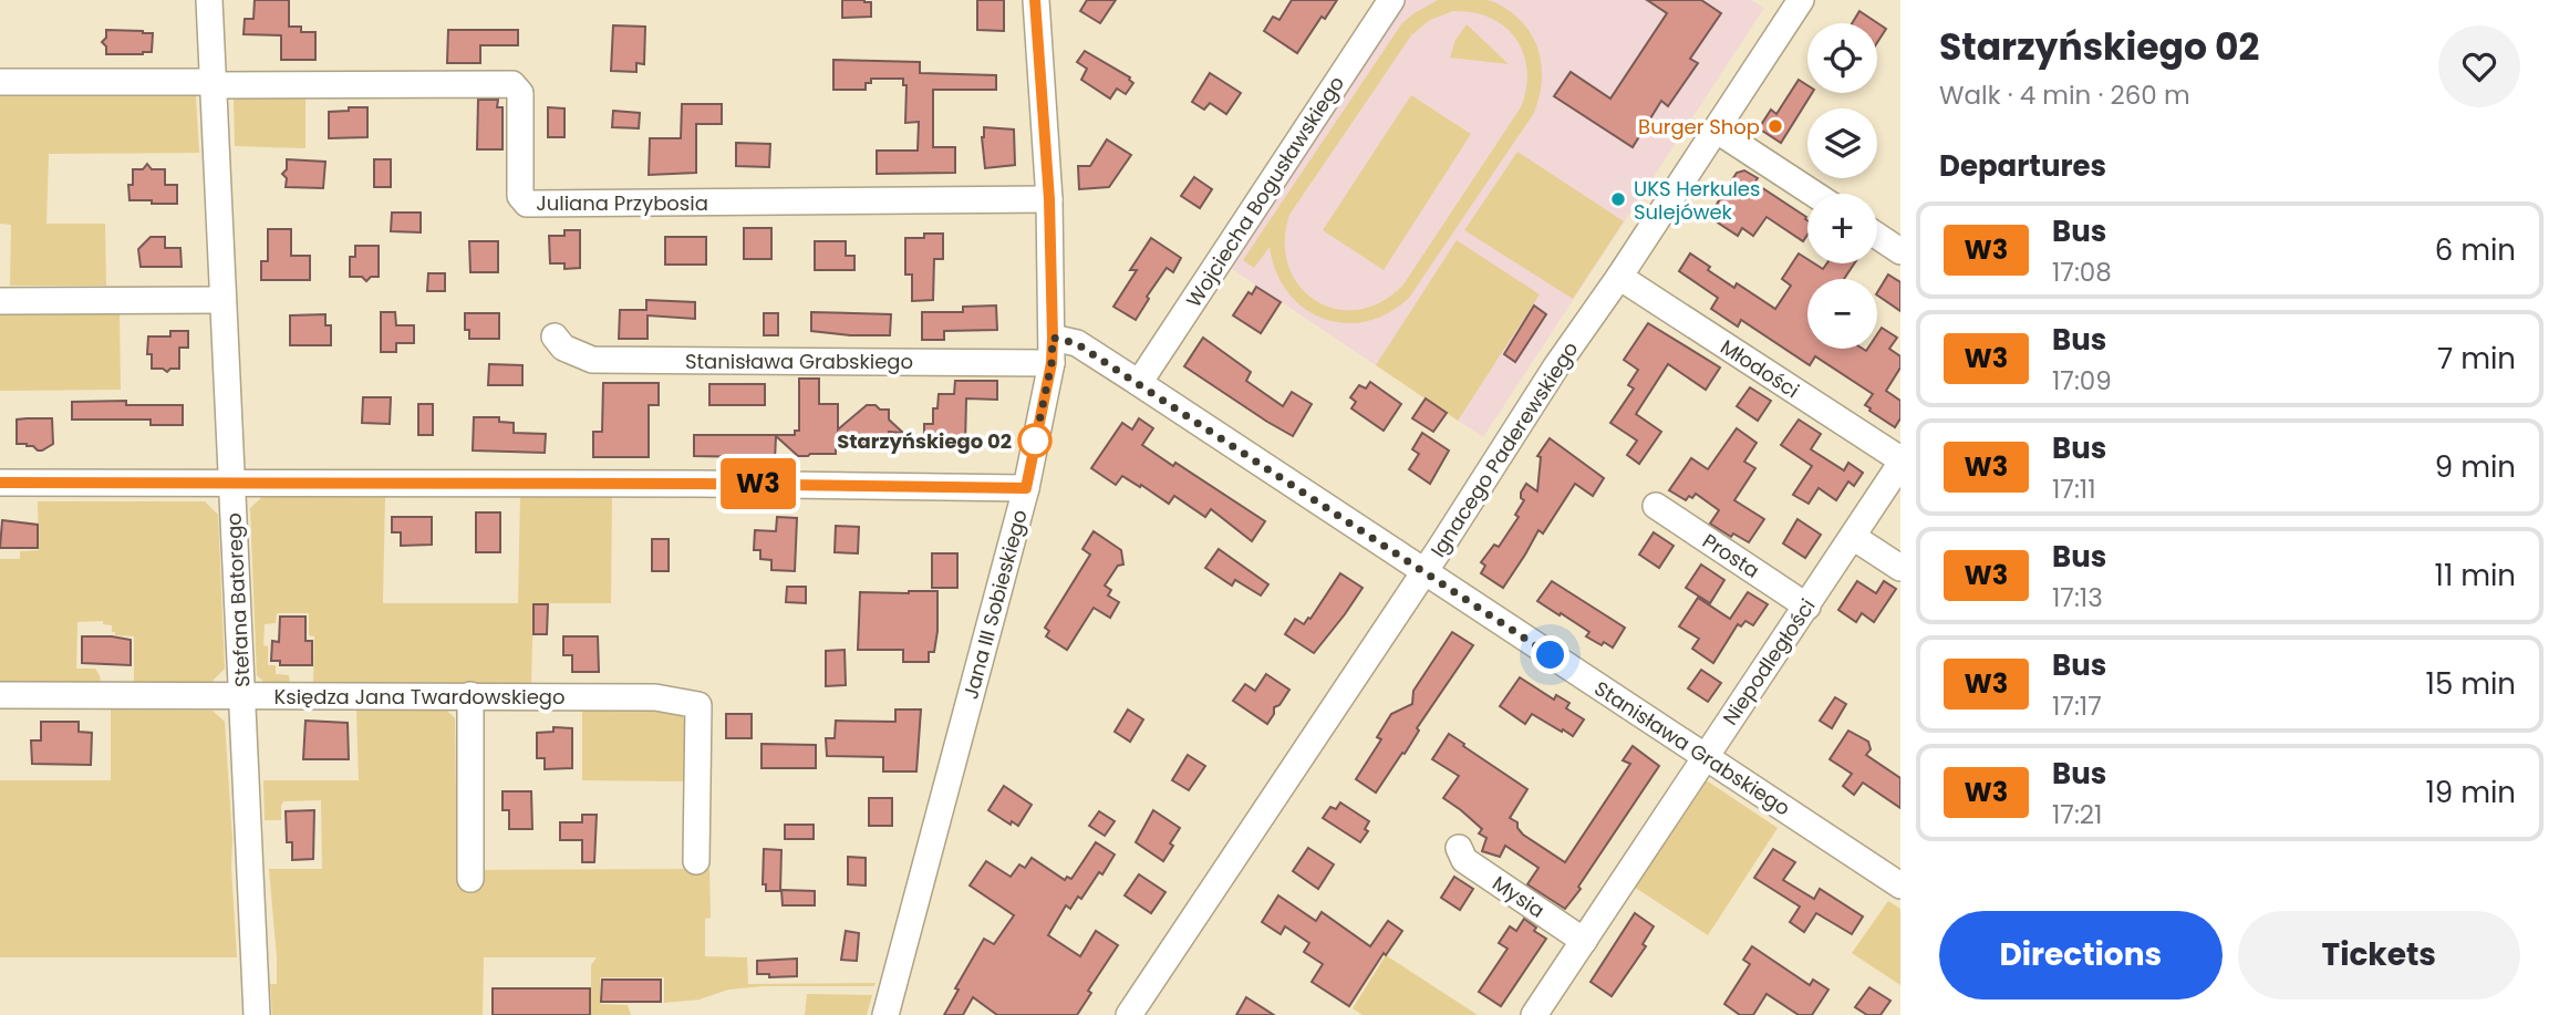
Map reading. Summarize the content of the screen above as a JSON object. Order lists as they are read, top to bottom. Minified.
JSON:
{"streets":{"street":["Wojciecha Bogusławskiego","Juliana Przybosia","Stanisława Grabskiego","Młodości","Ignacego Paderewskiego","Prosta","Stefana Batorego","Jana III Sobieskiego","Niepodległości","Księdza Jana Twardowskiego","Mysia"]},"crossings":[["Wojciecha Bogusławskiego","Stanisława Grabskiego"],["Juliana Przybosia","Stefana Batorego"],["Juliana Przybosia","Jana III Sobieskiego"],["Stanisława Grabskiego","Ignacego Paderewskiego"],["Stanisława Grabskiego","Jana III Sobieskiego"],["Stanisława Grabskiego","Niepodległości"],["Młodości","Ignacego Paderewskiego"],["Młodości","Niepodległości"],["Prosta","Niepodległości"],["Stefana Batorego","Księdza Jana Twardowskiego"],["Niepodległości","Mysia"]],"places":["Burger Shop","UKS Herkules Sulejówek","Starzyńskiego 02"],"lines":["bus line W3"],"page":{"on_map":"W3","heading":[["Starzyńskiego 02","Walk · 4 min · 260 m"],"Departures"],"map_buttons":["+","−"],"list":[{"mark":"W3","name":"Bus","note":"17:08","value":"6 min"},{"mark":"W3","name":"Bus","note":"17:09","value":"7 min"},{"mark":"W3","name":"Bus","note":"17:11","value":"9 min"},{"mark":"W3","name":"Bus","note":"17:13","value":"11 min"},{"mark":"W3","name":"Bus","note":"17:17","value":"15 min"},{"mark":"W3","name":"Bus","note":"17:21","value":"19 min"}],"buttons":["Directions","Tickets"]}}
